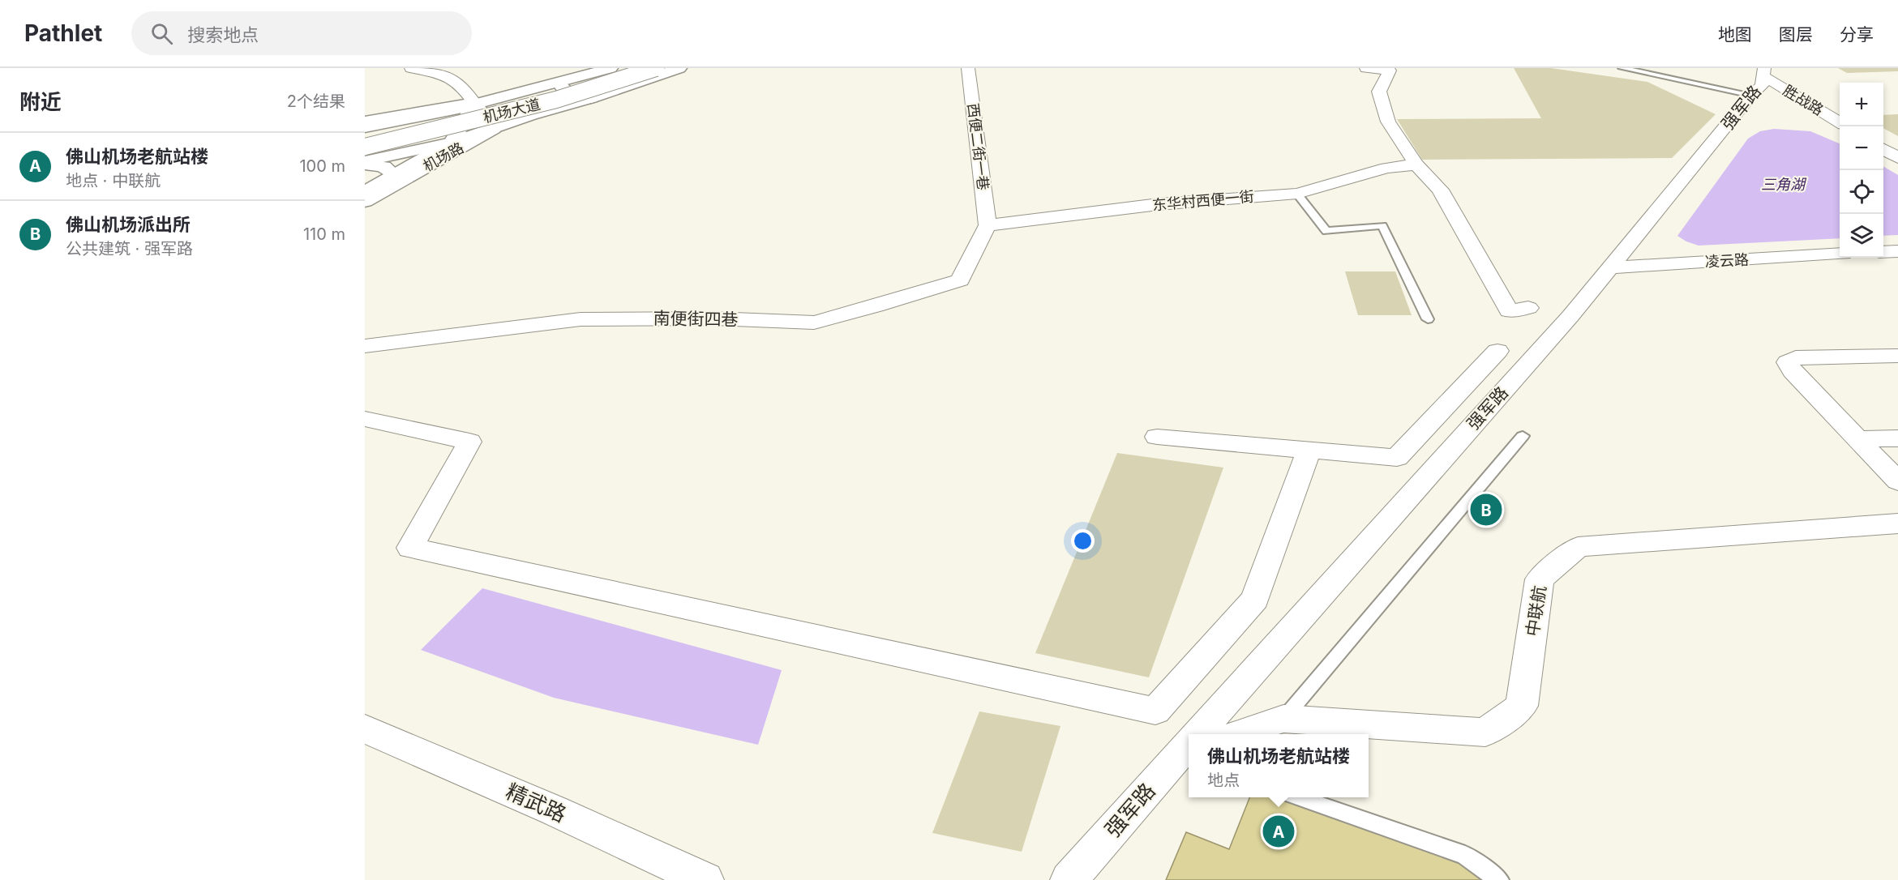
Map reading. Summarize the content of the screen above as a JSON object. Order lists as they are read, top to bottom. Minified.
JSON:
{"streets":{"main road":["机场大道","机场路"],"street":["胜战路","强军路","西便二街一巷","东华村西便一街","凌云路","南便街四巷","中联航","精武路"]},"crossings":[["胜战路","强军路"],["强军路","凌云路"],["西便二街一巷","东华村西便一街"],["西便二街一巷","南便街四巷"],["东华村西便一街","南便街四巷"]],"water":["三角湖"],"page":{"header":"Pathlet","search":"搜索地点","nav":["地图","图层","分享"],"heading":["附近","2个结果"],"map_buttons":["+","−"],"list":[{"mark":"A","name":"佛山机场老航站楼","note":"地点 · 中联航","value":"100 m"},{"mark":"B","name":"佛山机场派出所","note":"公共建筑 · 强军路","value":"110 m"}],"pins":["B","A"],"popup":["佛山机场老航站楼","地点"]}}
